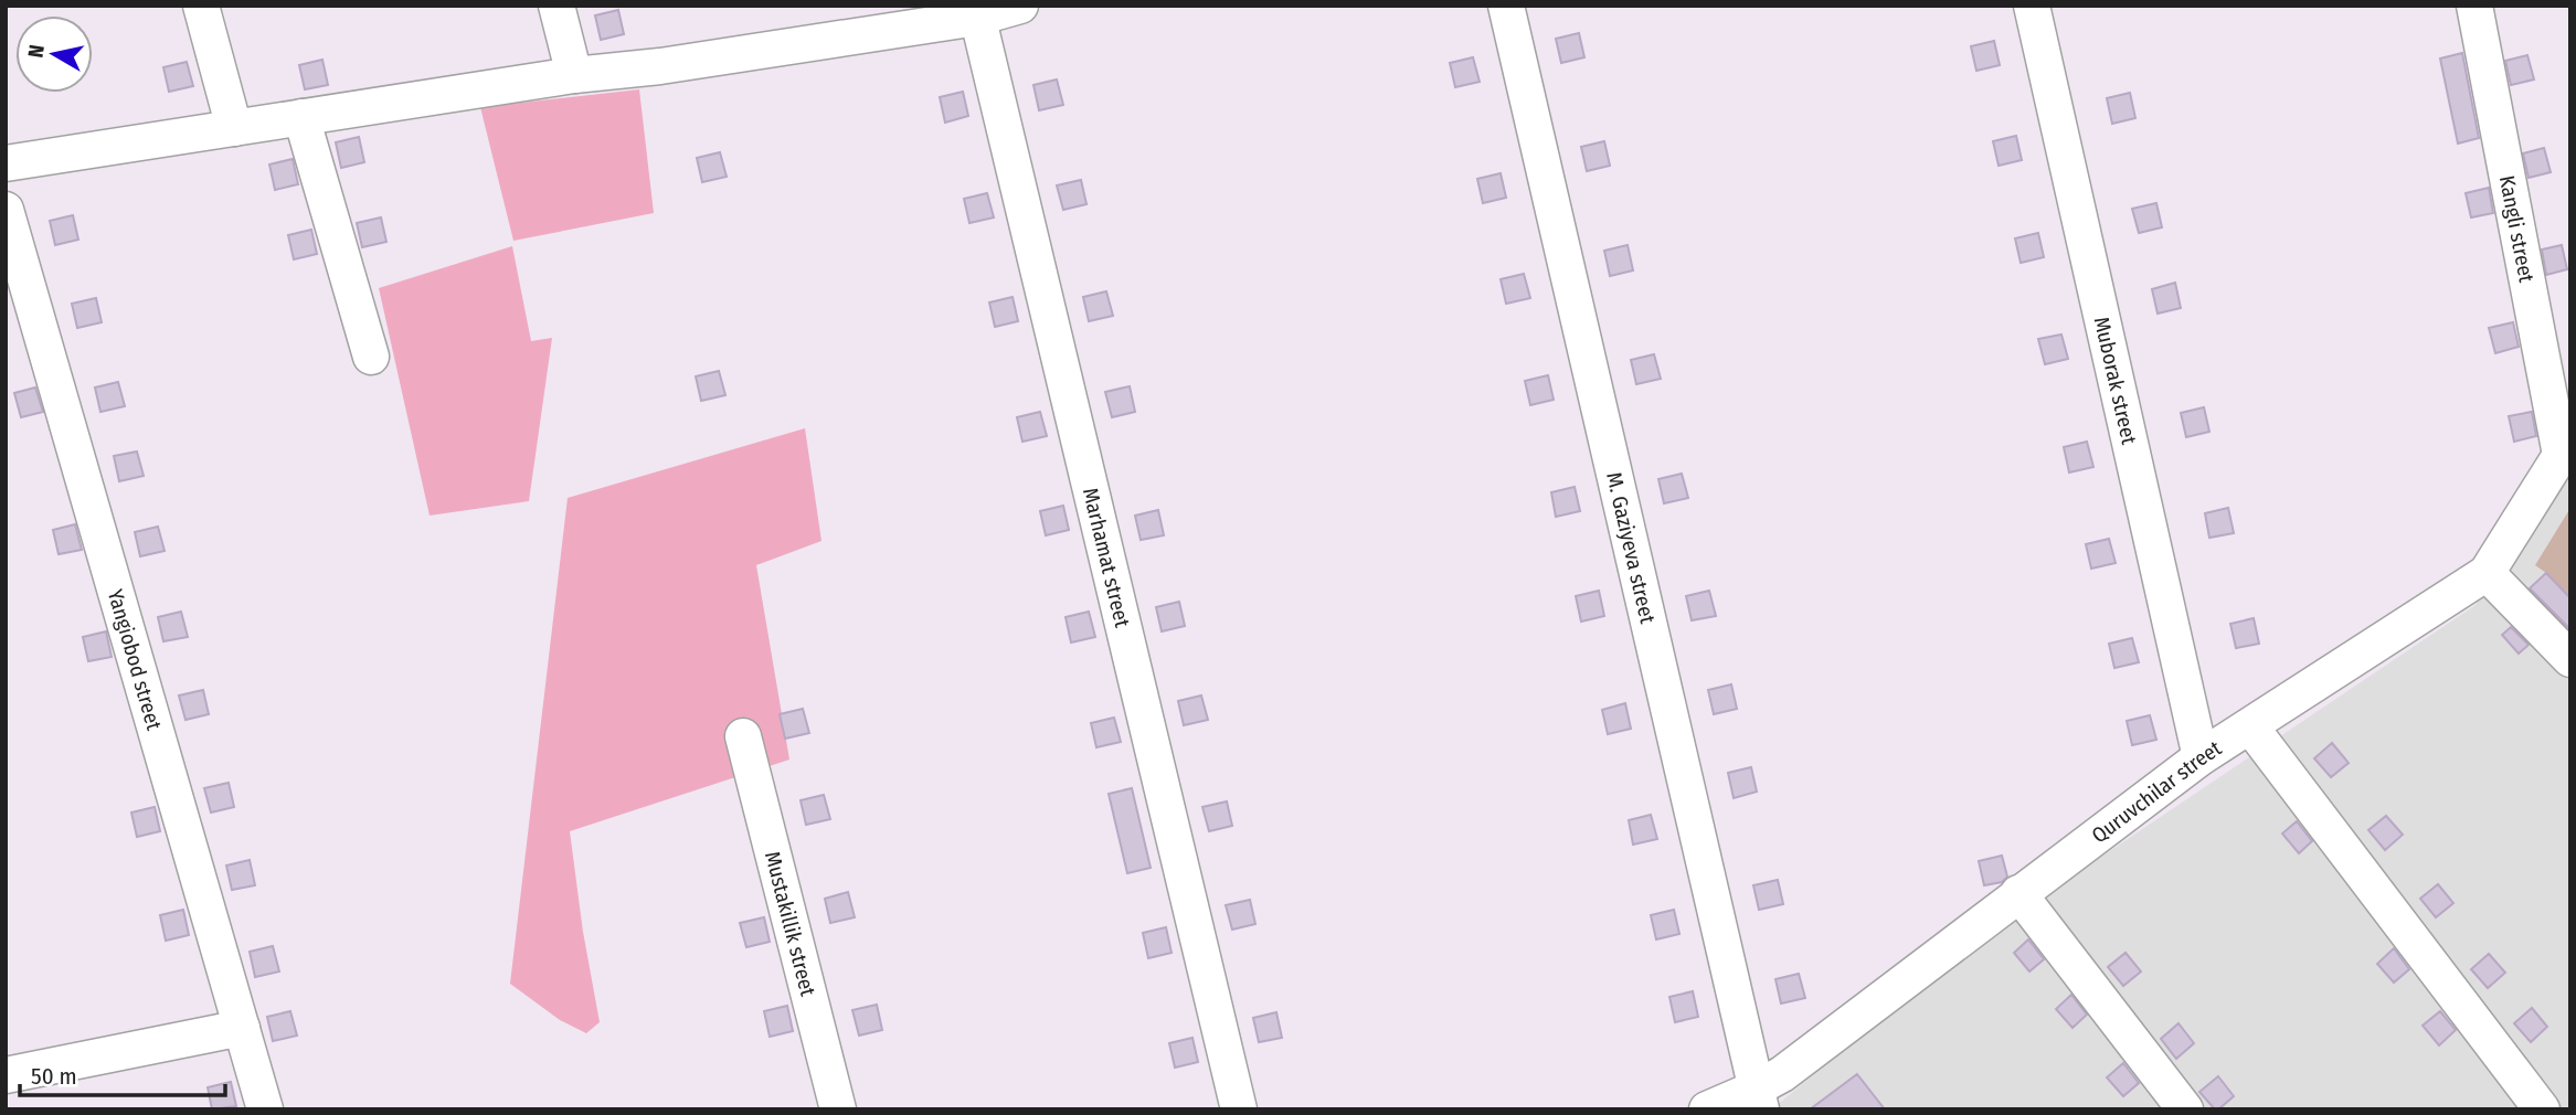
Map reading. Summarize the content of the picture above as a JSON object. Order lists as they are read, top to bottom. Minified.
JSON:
{"streets":{"street":["Kangli street","Muborak street","M. Gaziyeva street","Marhamat street","Yangiobod street","Quruvchilar street","Mustakillik street"]},"crossings":[["Kangli street","Quruvchilar street"],["Muborak street","Quruvchilar street"],["M. Gaziyeva street","Quruvchilar street"]],"scale_bar":"50 m","north":"left"}
